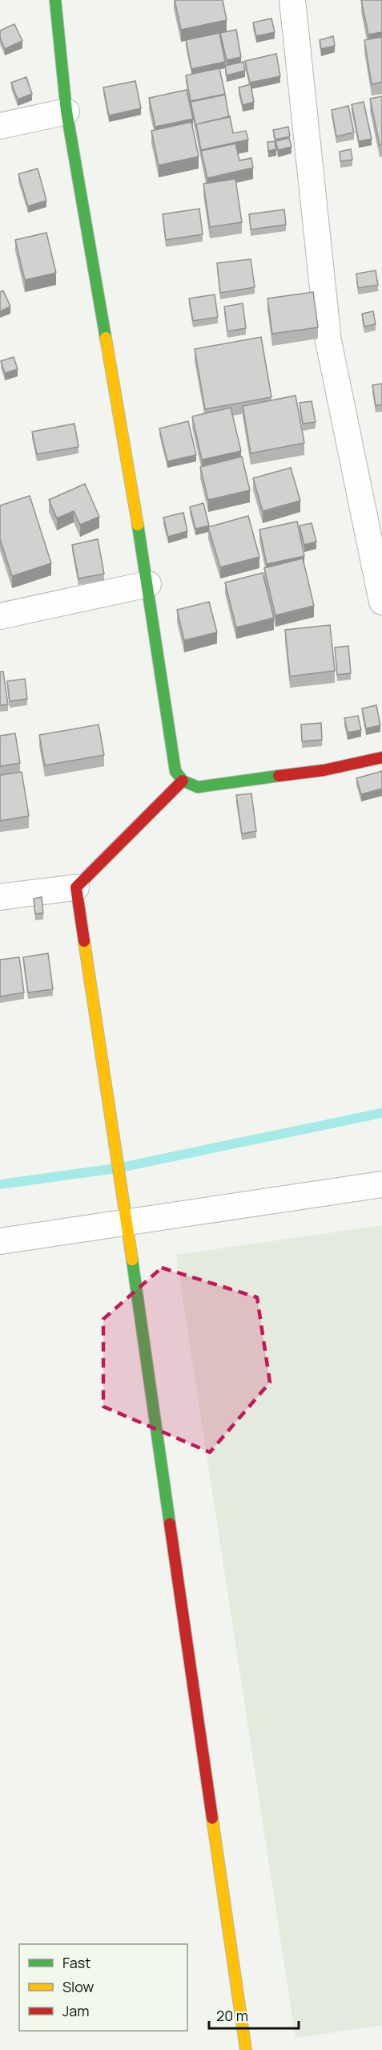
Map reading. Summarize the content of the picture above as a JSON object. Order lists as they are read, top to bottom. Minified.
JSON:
{"legend":["Fast","Slow","Jam"],"scale_bar":"20 m"}
